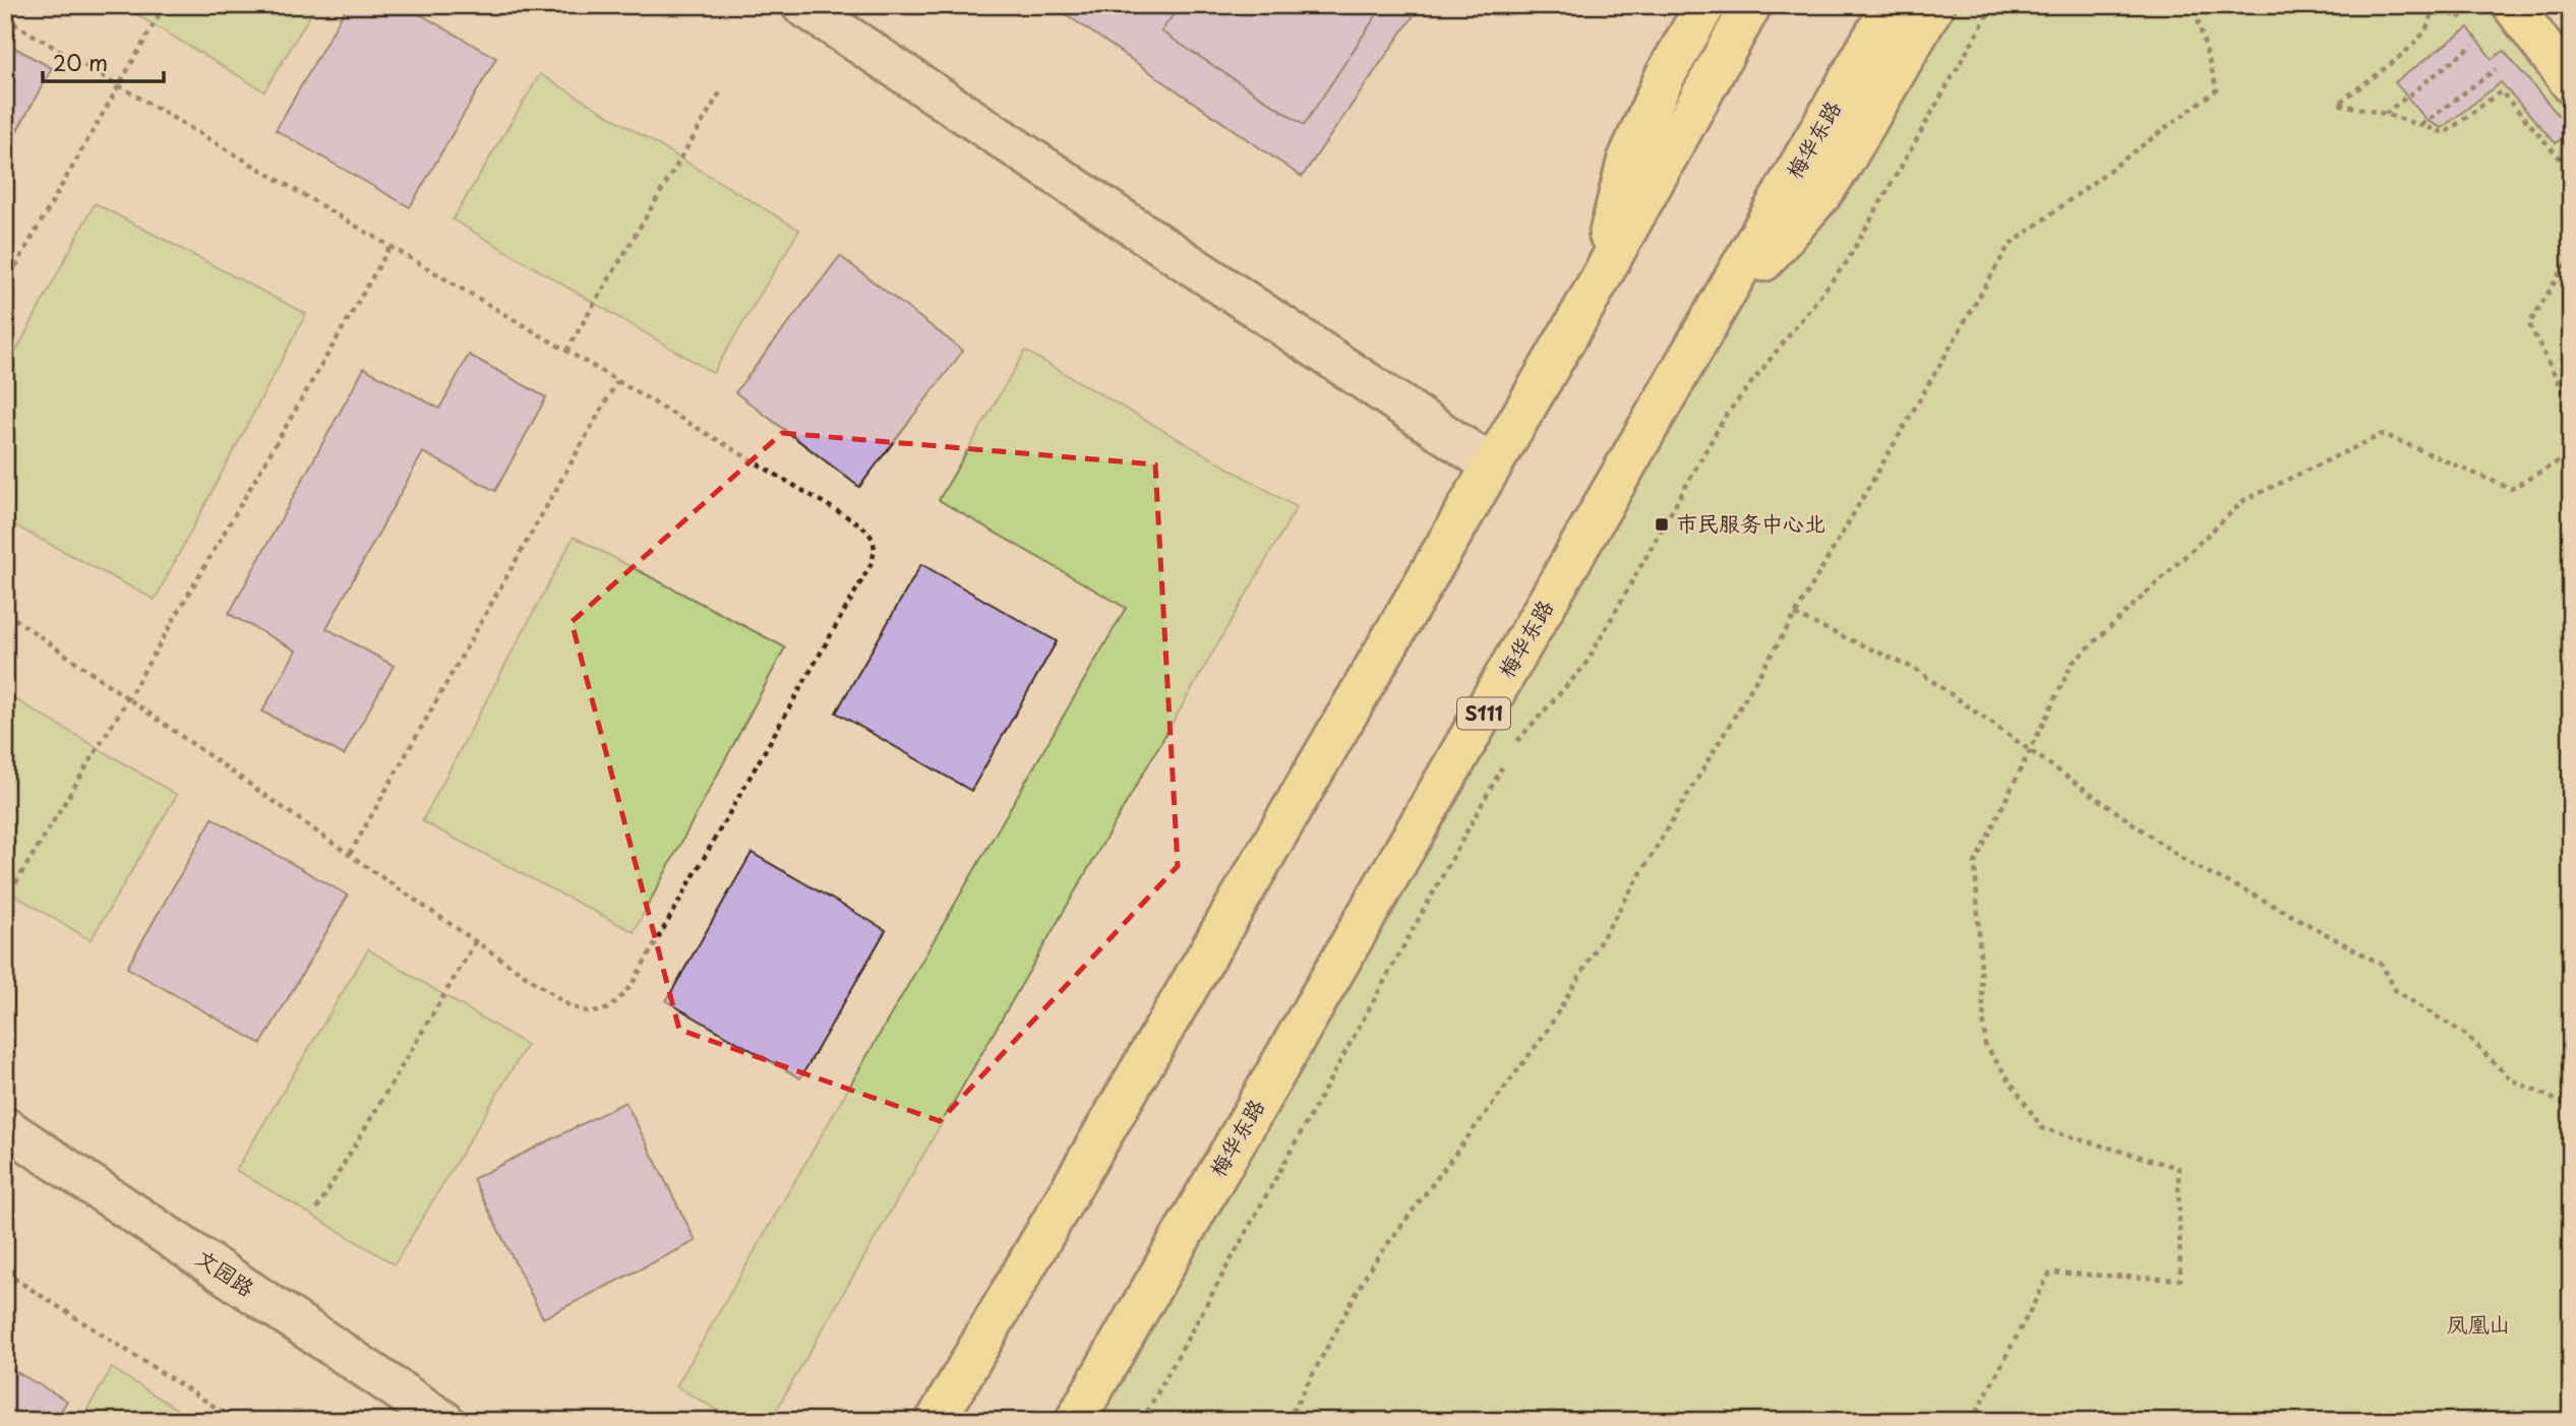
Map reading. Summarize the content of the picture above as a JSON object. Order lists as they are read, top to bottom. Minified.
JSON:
{"streets":{"main road":["梅华东路","S111"],"street":["文园路"]},"parks":["凤凰山"],"places":{"transit":["市民服务中心北"]},"scale_bar":"20 m"}
